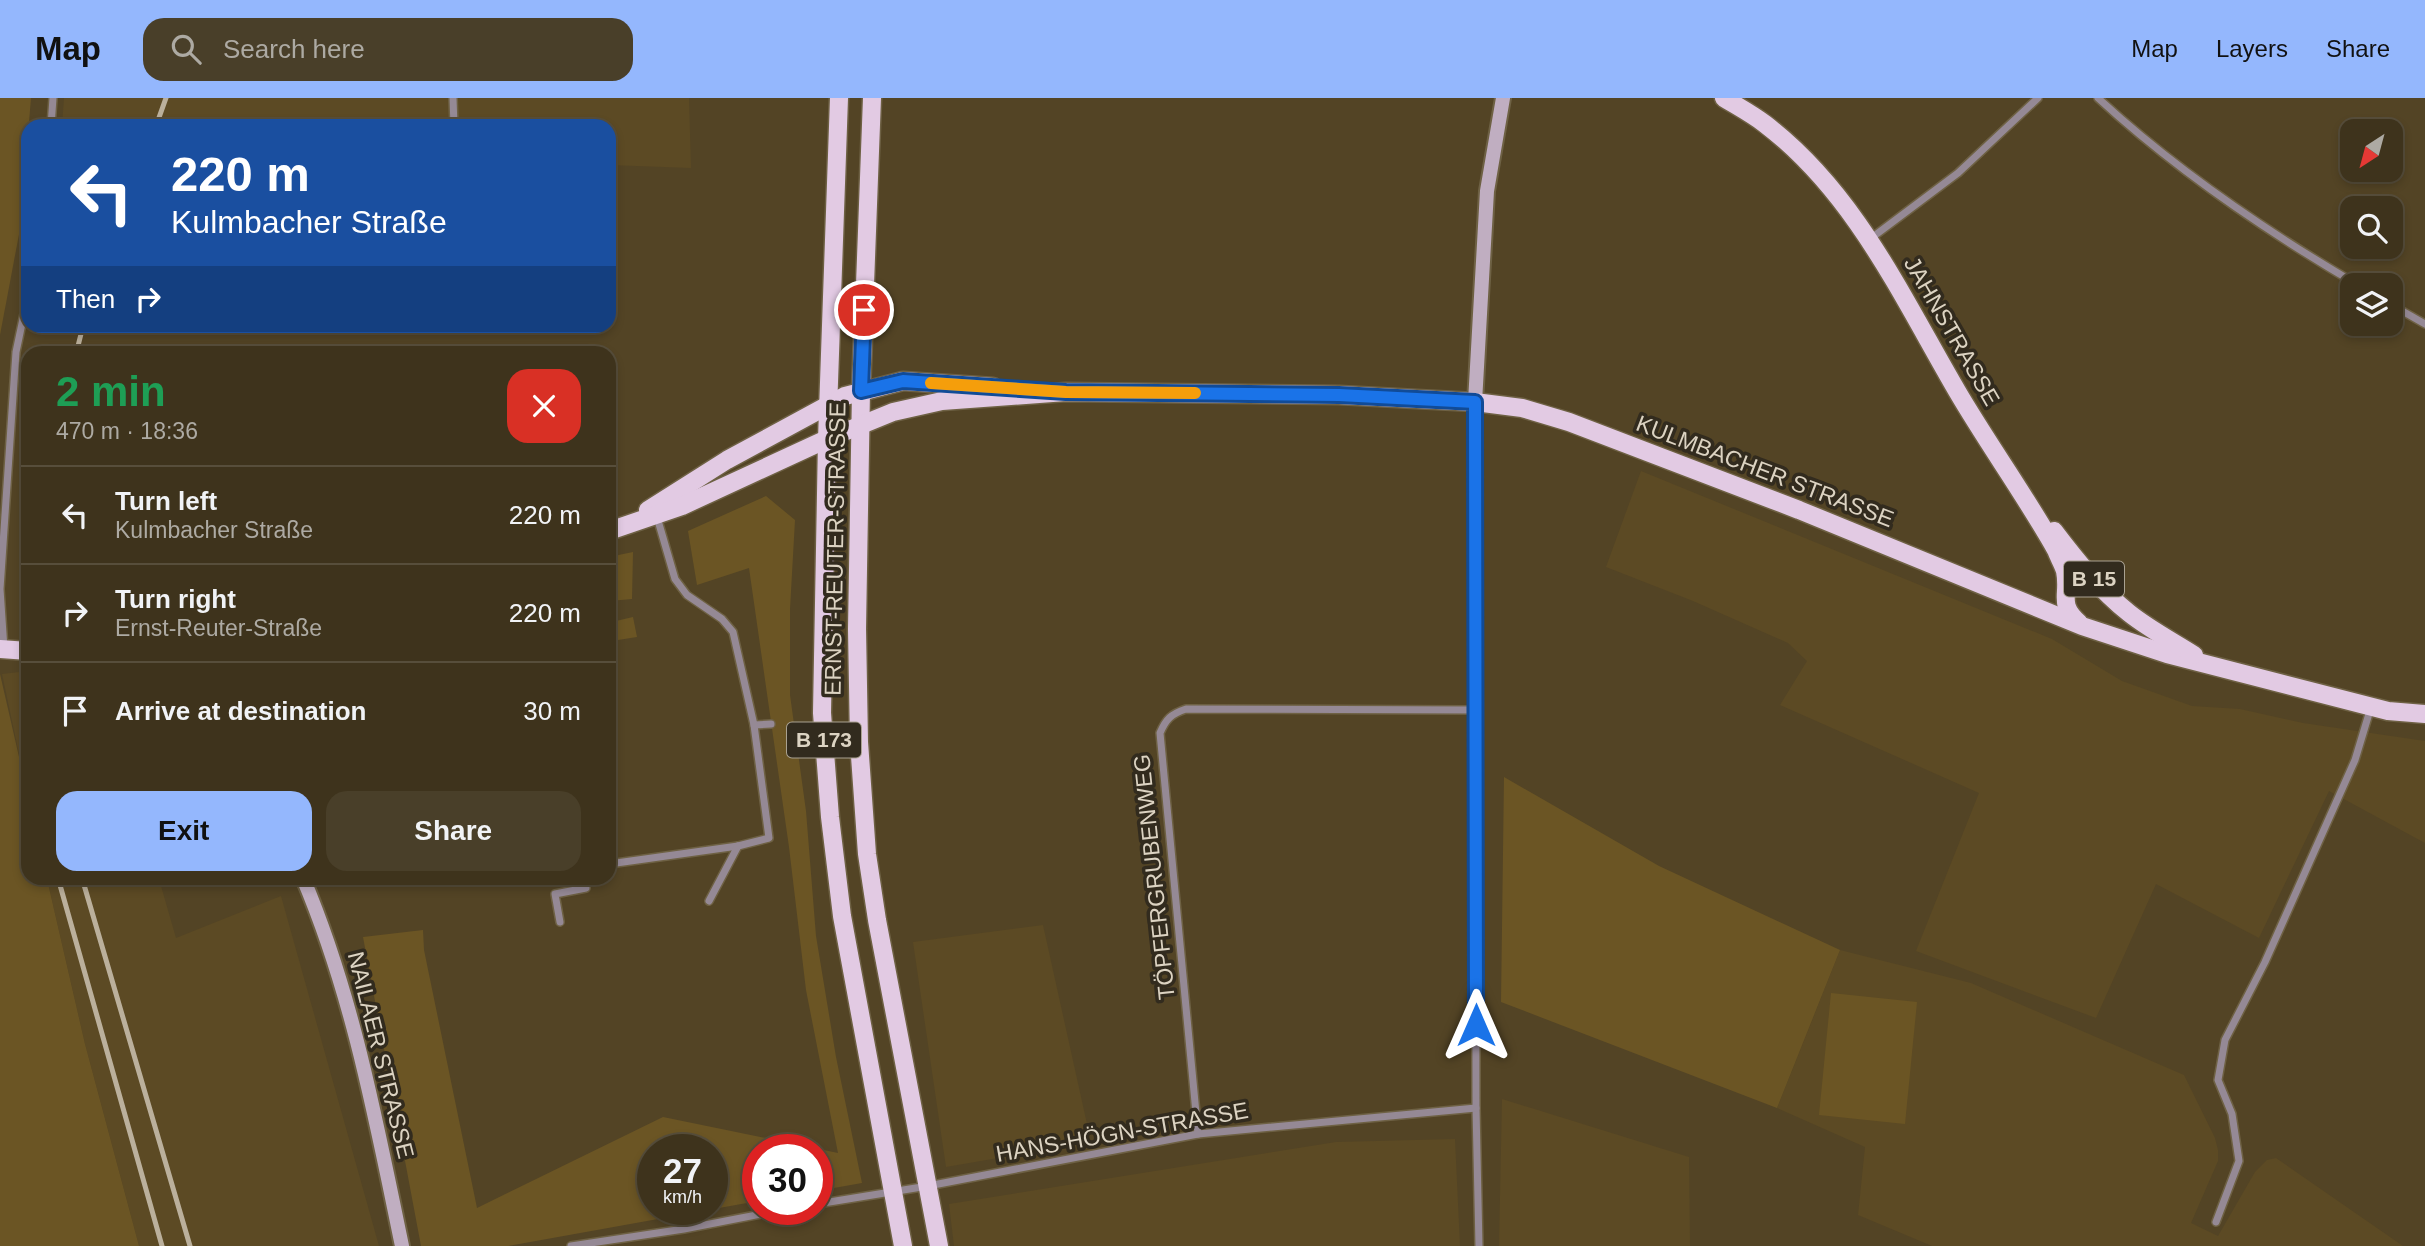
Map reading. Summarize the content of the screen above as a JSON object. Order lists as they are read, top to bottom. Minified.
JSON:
{"streets":{"main road":["JAHNSTRASSE","KULMBACHER STRASSE","ERNST-REUTER-STRASSE","B 15","B 173"],"street":["TÖPFERGRUBENWEG","NAILAER STRASSE","HANS-HÖGN-STRASSE"]},"crossings":[["JAHNSTRASSE","KULMBACHER STRASSE"],["JAHNSTRASSE","B 15"],["KULMBACHER STRASSE","ERNST-REUTER-STRASSE"],["KULMBACHER STRASSE","B 15"],["ERNST-REUTER-STRASSE","HANS-HÖGN-STRASSE"],["TÖPFERGRUBENWEG","HANS-HÖGN-STRASSE"]],"north":"bottom left","page":{"header":"Map","search":"Search here","nav":["Map","Layers","Share"],"turn":["220 m","Kulmbacher Straße"],"then":"Then","heading":["2 min","470 m · 18:36"],"list":[{"name":"Turn left","note":"Kulmbacher Straße","value":"220 m"},{"name":"Turn right","note":"Ernst-Reuter-Straße","value":"220 m"},{"name":"Arrive at destination","value":"30 m"}],"buttons":["Exit","Share"],"speed":"27 km/h","limit":"30"}}
